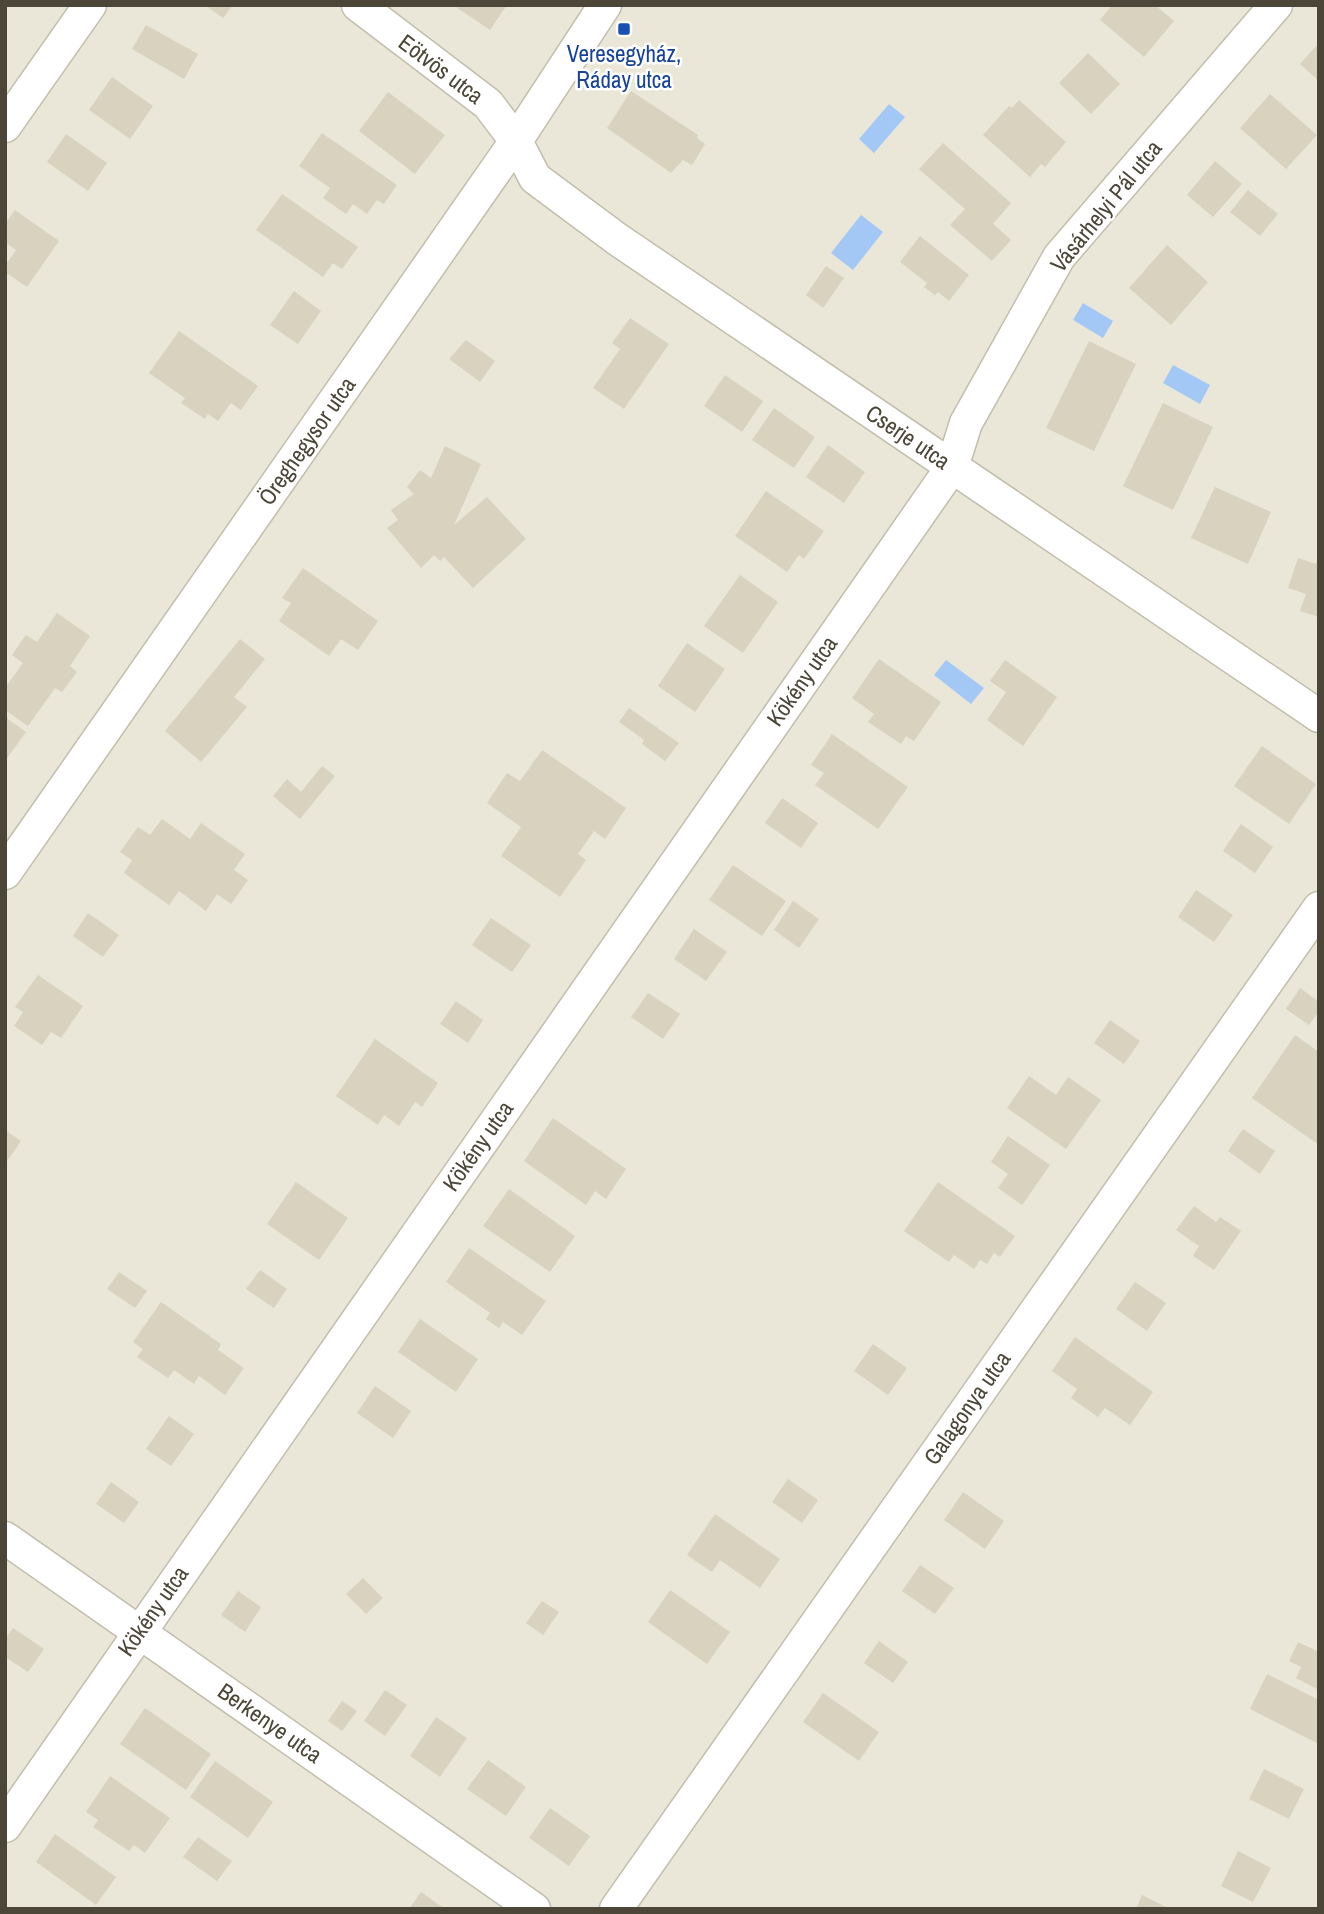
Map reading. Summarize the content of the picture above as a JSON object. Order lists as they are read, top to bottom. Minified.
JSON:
{"streets":{"street":["Eötvös utca","Vásárhelyi Pál utca","Cserje utca","Öreghegysor utca","Kökény utca","Galagonya utca","Berkenye utca"]},"crossings":[["Eötvös utca","Cserje utca"],["Eötvös utca","Öreghegysor utca"],["Vásárhelyi Pál utca","Cserje utca"],["Vásárhelyi Pál utca","Kökény utca"],["Cserje utca","Öreghegysor utca"],["Cserje utca","Kökény utca"],["Kökény utca","Berkenye utca"]],"places":{"transit":["Veresegyház, Ráday utca"]}}
